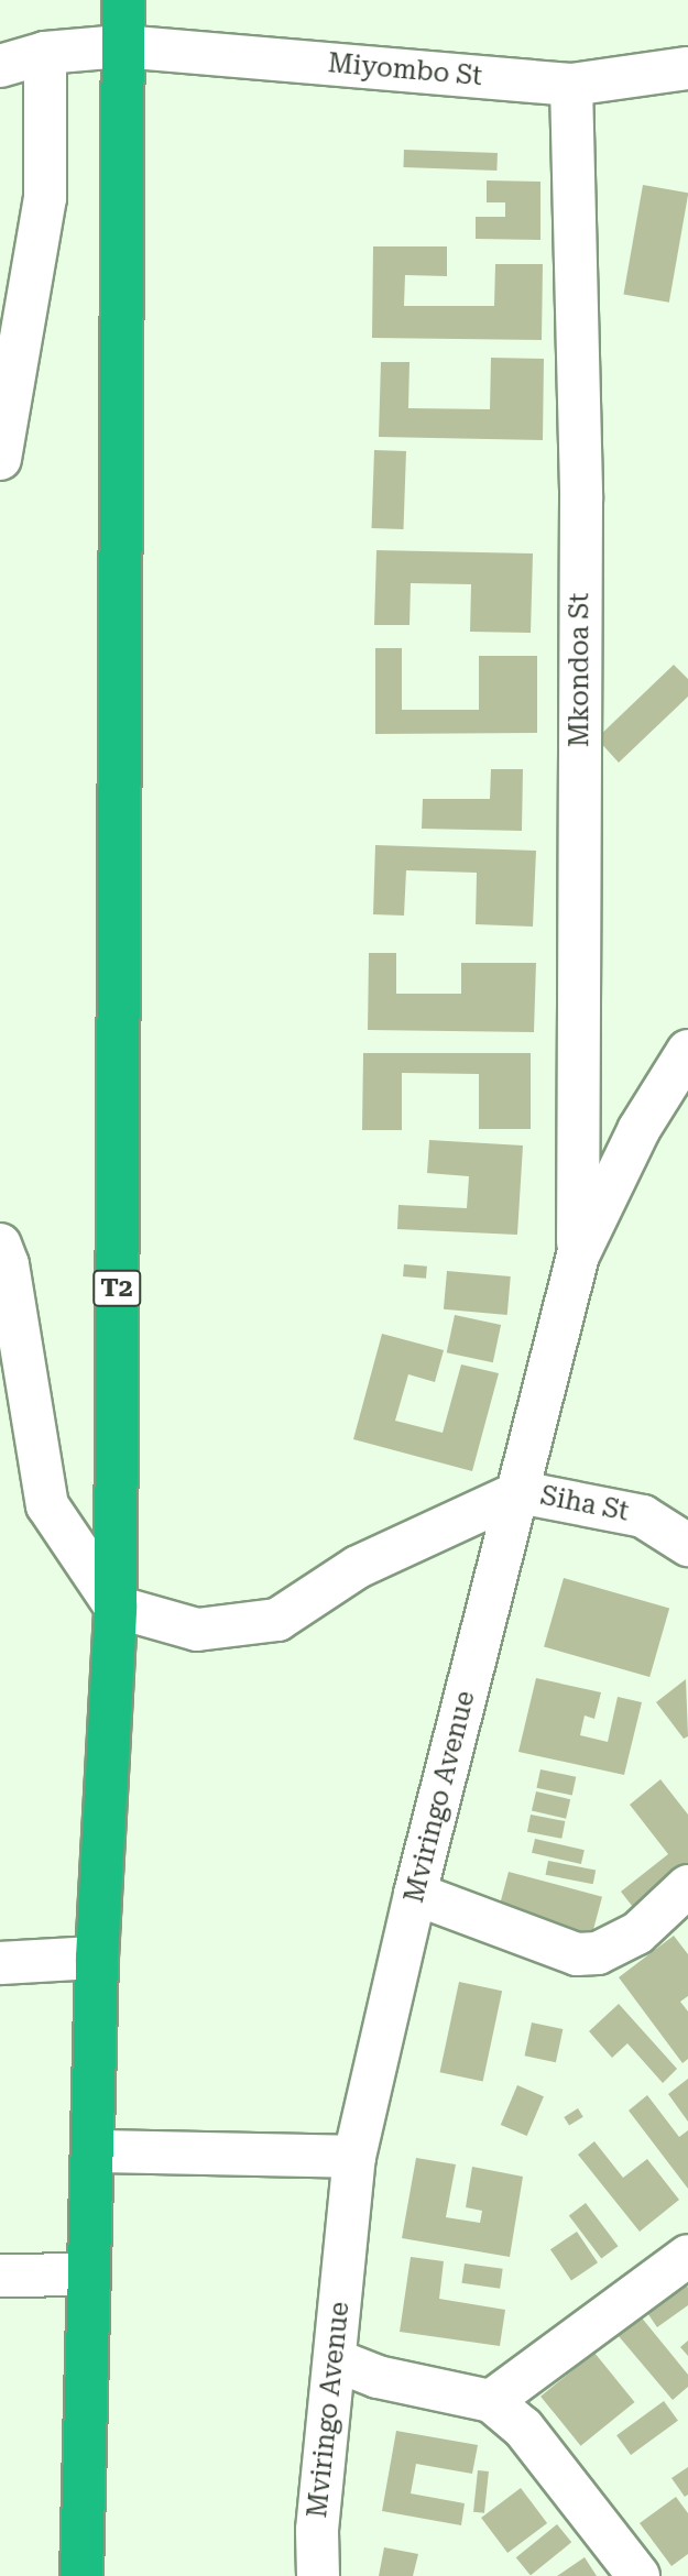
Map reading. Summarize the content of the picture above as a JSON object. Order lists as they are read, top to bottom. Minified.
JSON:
{"streets":{"highway":["T2"],"street":["Miyombo St","Mkondoa St","Siha St","Mviringo Avenue"]},"crossings":[["Miyombo St","Mkondoa St"],["Miyombo St","T2"],["Mkondoa St","Mviringo Avenue"],["Siha St","Mviringo Avenue"]]}
